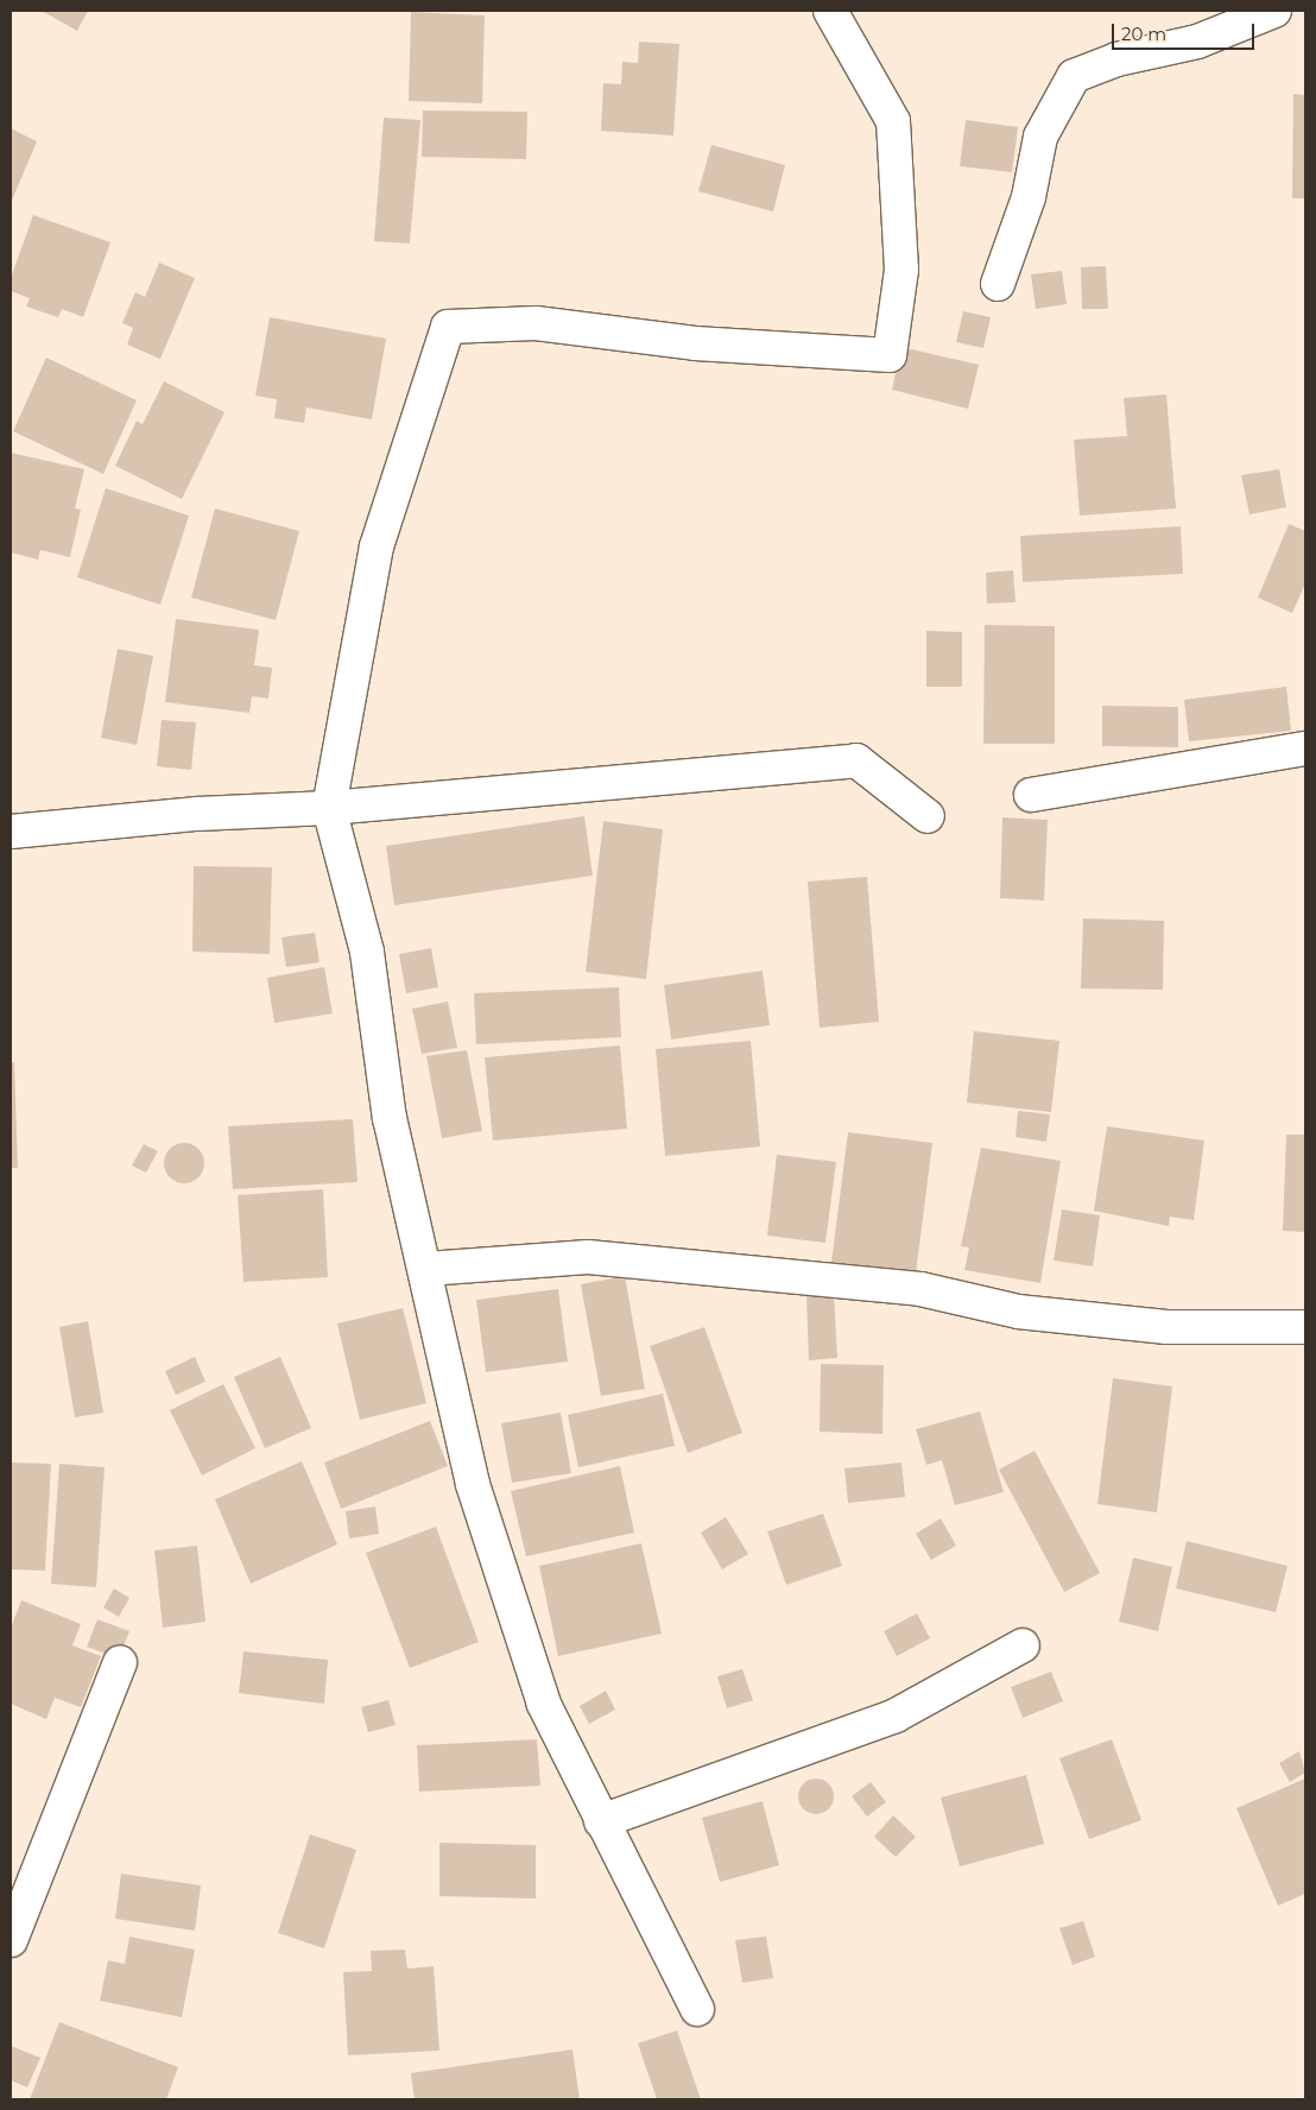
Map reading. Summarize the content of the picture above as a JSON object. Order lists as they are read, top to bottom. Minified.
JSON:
{"scale_bar":"20 m"}
